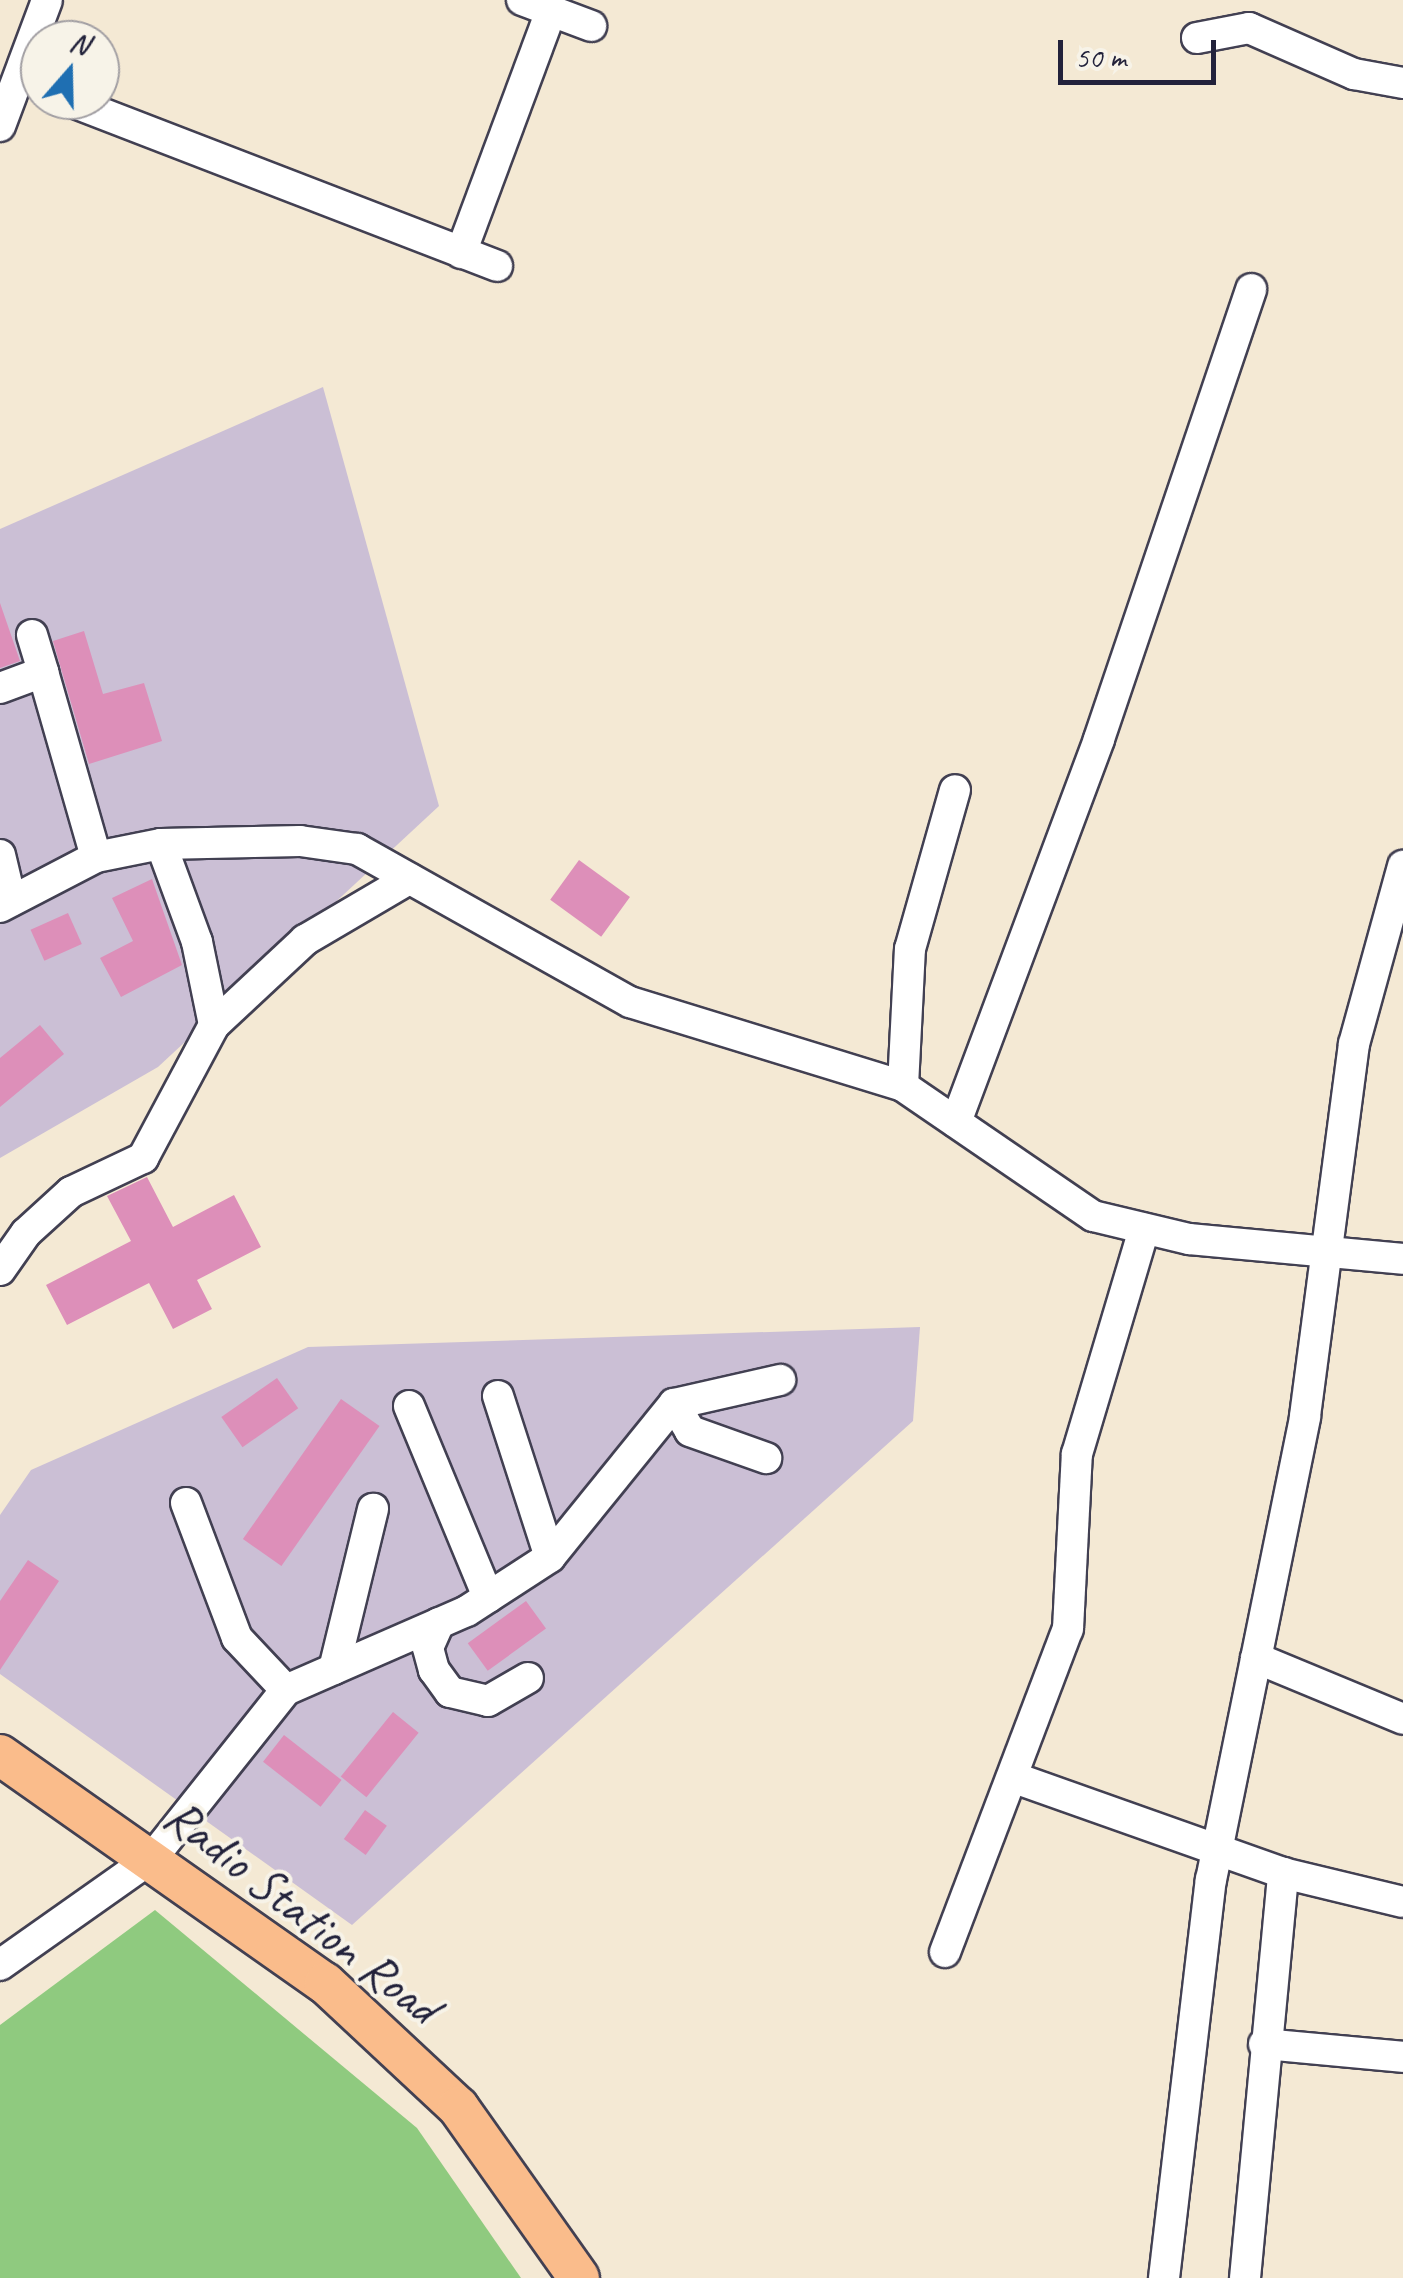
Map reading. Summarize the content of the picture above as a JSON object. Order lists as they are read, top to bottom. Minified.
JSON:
{"streets":{"main road":["Radio Station Road"]},"scale_bar":"50 m","north":"top"}
